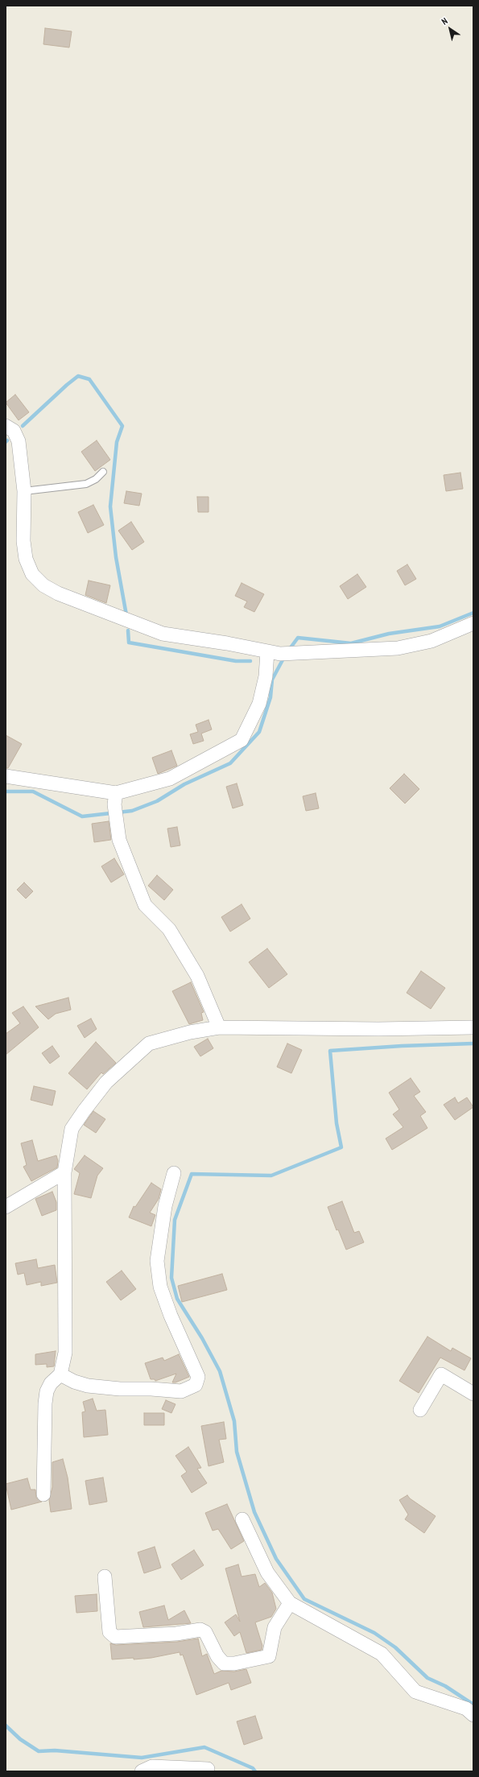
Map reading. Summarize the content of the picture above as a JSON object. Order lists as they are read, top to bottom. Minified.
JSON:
{"north":"top left"}
